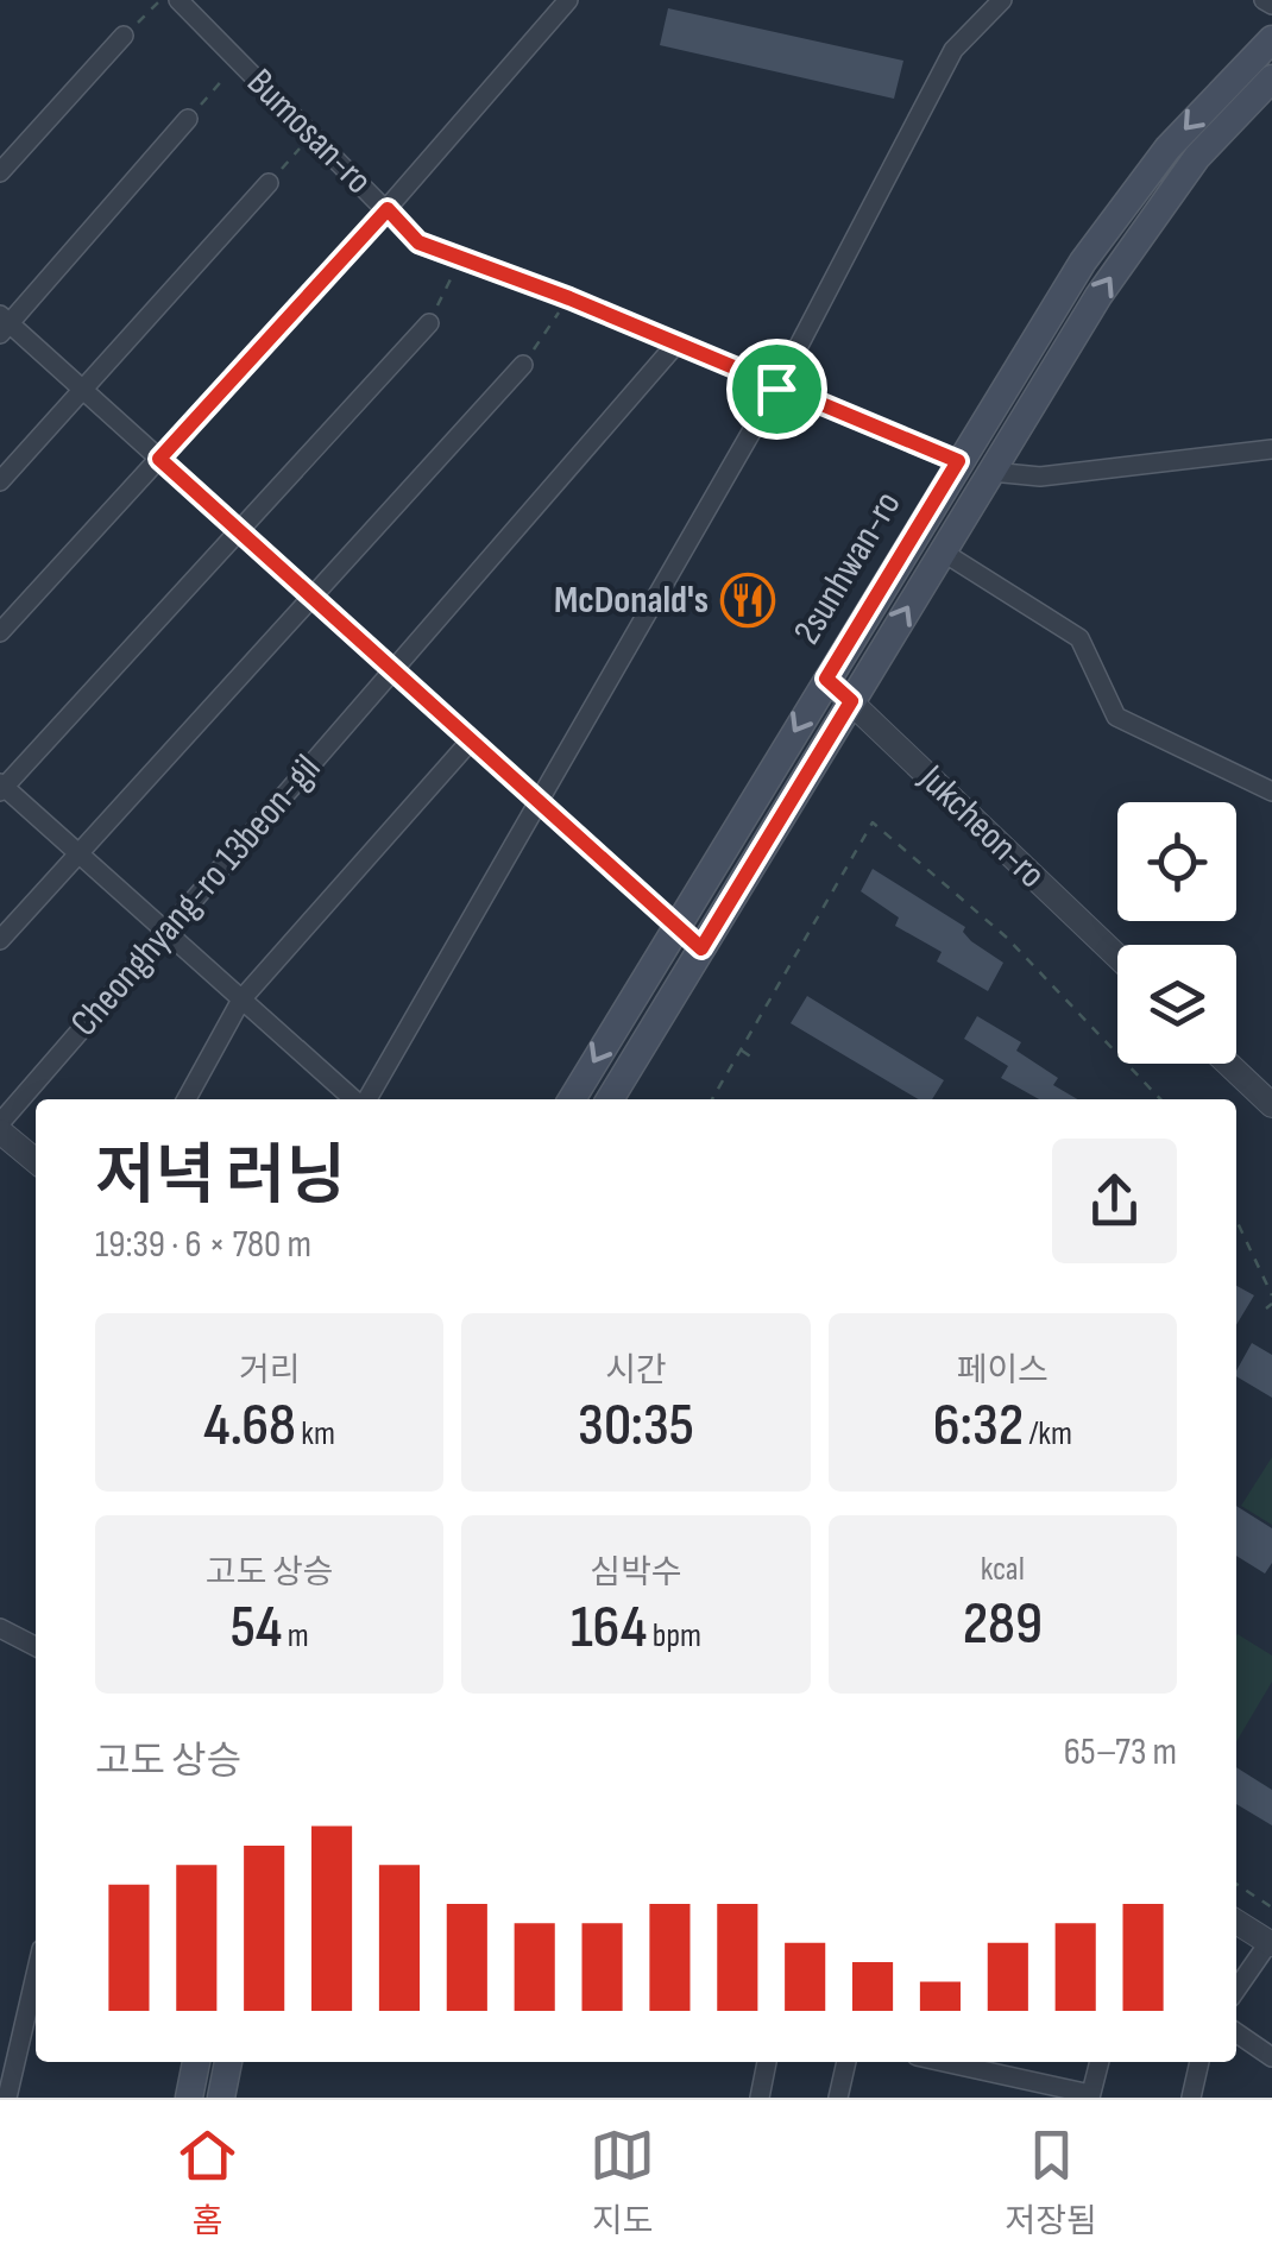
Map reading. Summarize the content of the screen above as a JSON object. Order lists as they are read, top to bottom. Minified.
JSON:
{"streets":{"main road":["2sunhwan-ro"],"street":["Bumosan-ro","Jukcheon-ro","Cheonghyang-ro 13beon-gil"]},"crossings":[["Bumosan-ro","2sunhwan-ro"],["Bumosan-ro","Cheonghyang-ro 13beon-gil"],["2sunhwan-ro","Jukcheon-ro"]],"places":{"restaurant":["McDonald's"]},"page":{"heading":["저녁 러닝","19:39 · 6 × 780 m"],"stats":[["거리","4.68 km"],["시간","30:35"],["페이스","6:32 /km"],["고도 상승","54 m"],["심박수","164 bpm"],["kcal","289"]],"chart":["고도 상승","65–73 m"],"tabs":["홈","지도","저장됨"]}}
